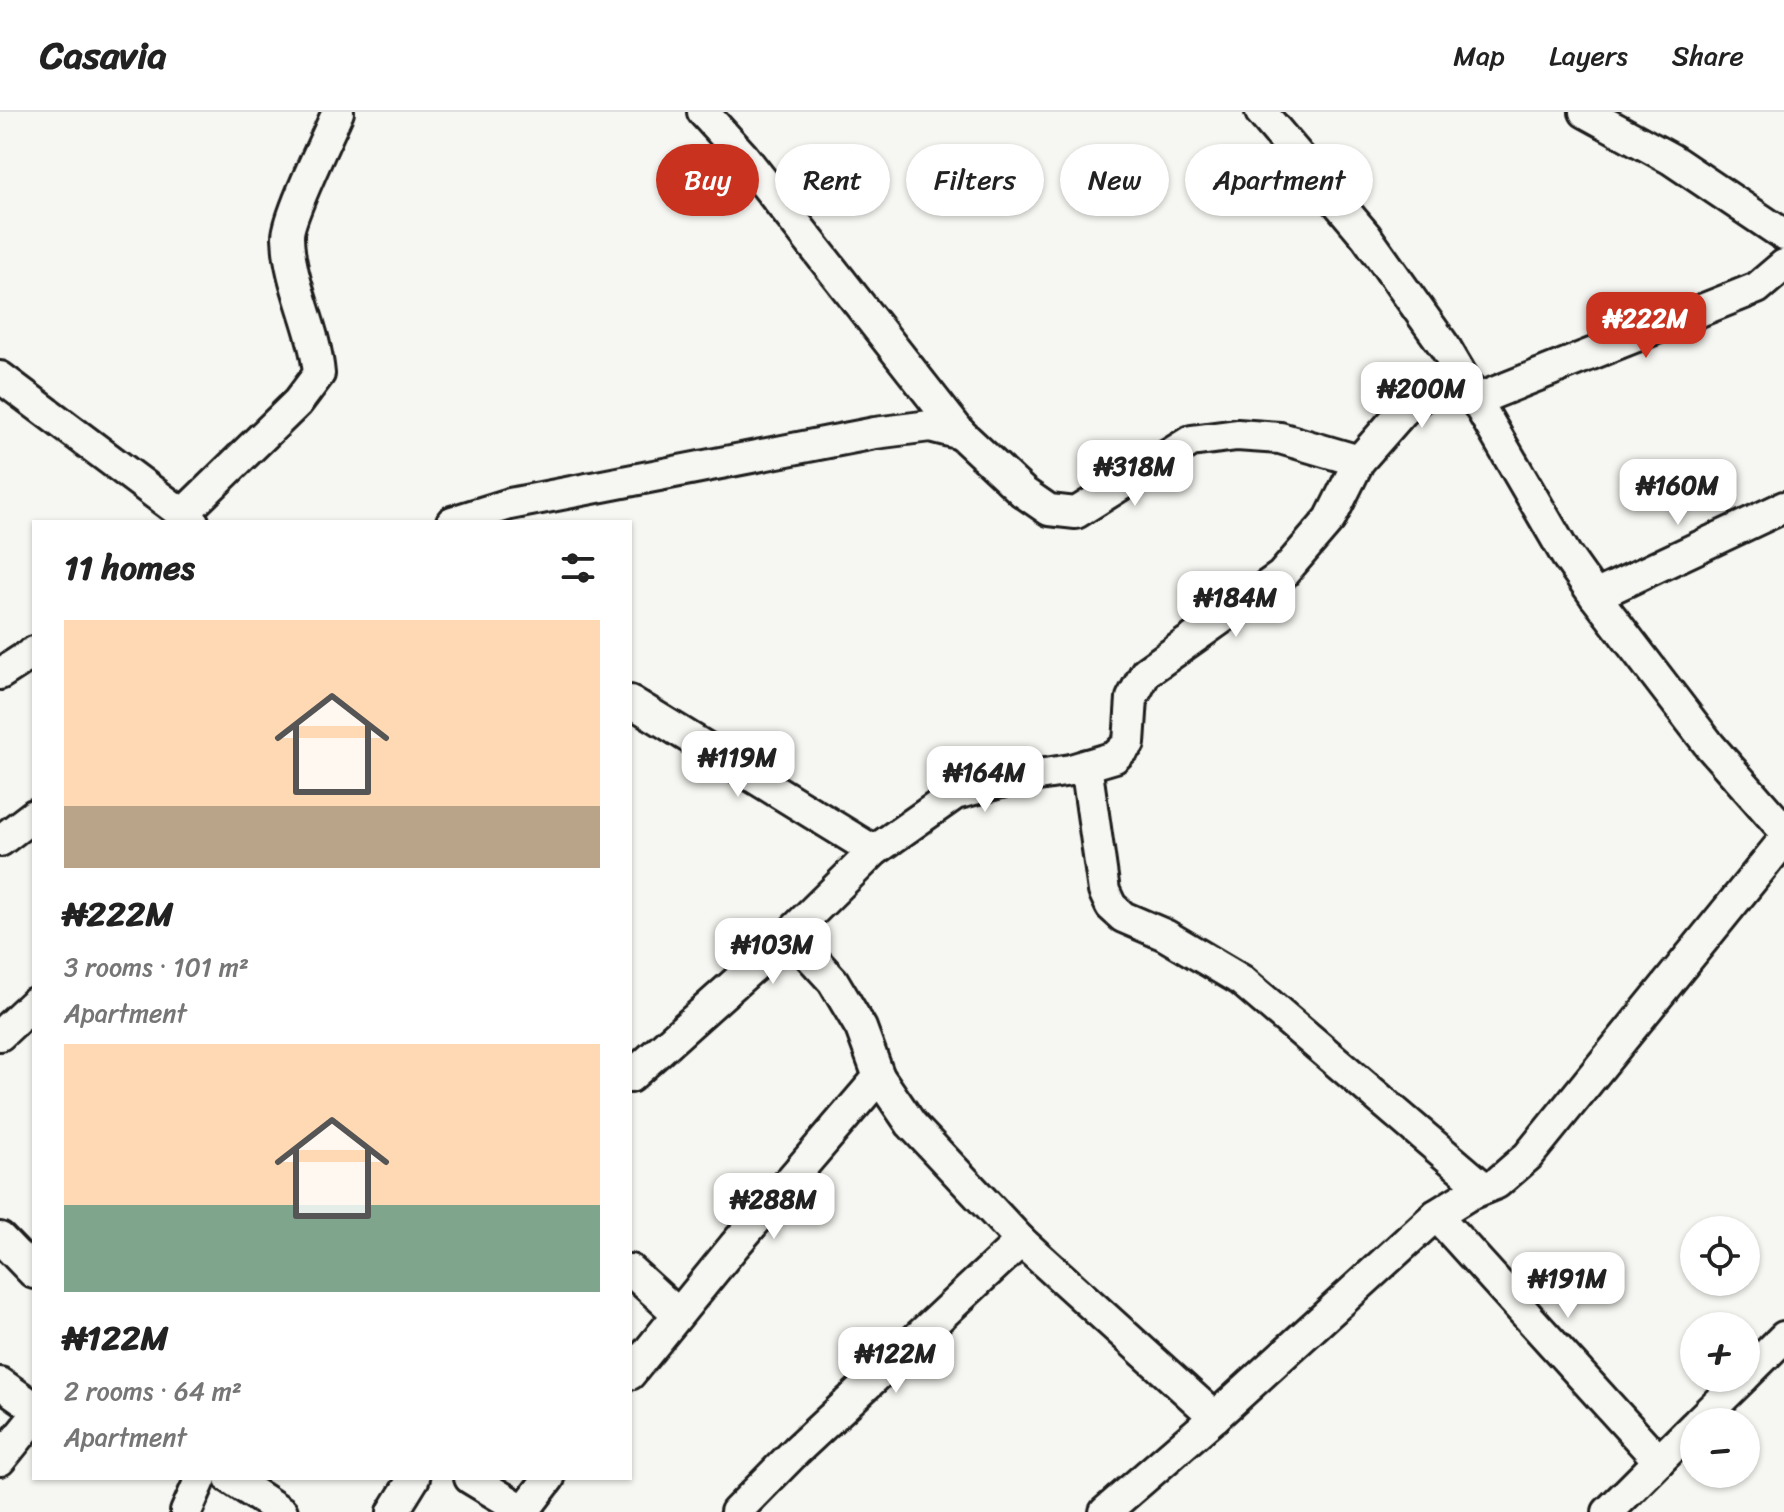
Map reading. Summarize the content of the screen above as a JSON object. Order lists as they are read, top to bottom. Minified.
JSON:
{"page":{"header":"Casavia","nav":["Map","Layers","Share"],"chip":["Buy","Rent","Filters","New","Apartment"],"price":["₦222M","₦200M","₦318M","₦160M","₦184M","₦119M","₦164M","₦103M","₦288M","₦191M","₦122M"],"heading":"11 homes","list":[{"name":"₦222M","note":"3 rooms · 101 m² · Apartment"},{"name":"₦122M","note":"2 rooms · 64 m² · Apartment"}],"map_buttons":["+","−"]}}
